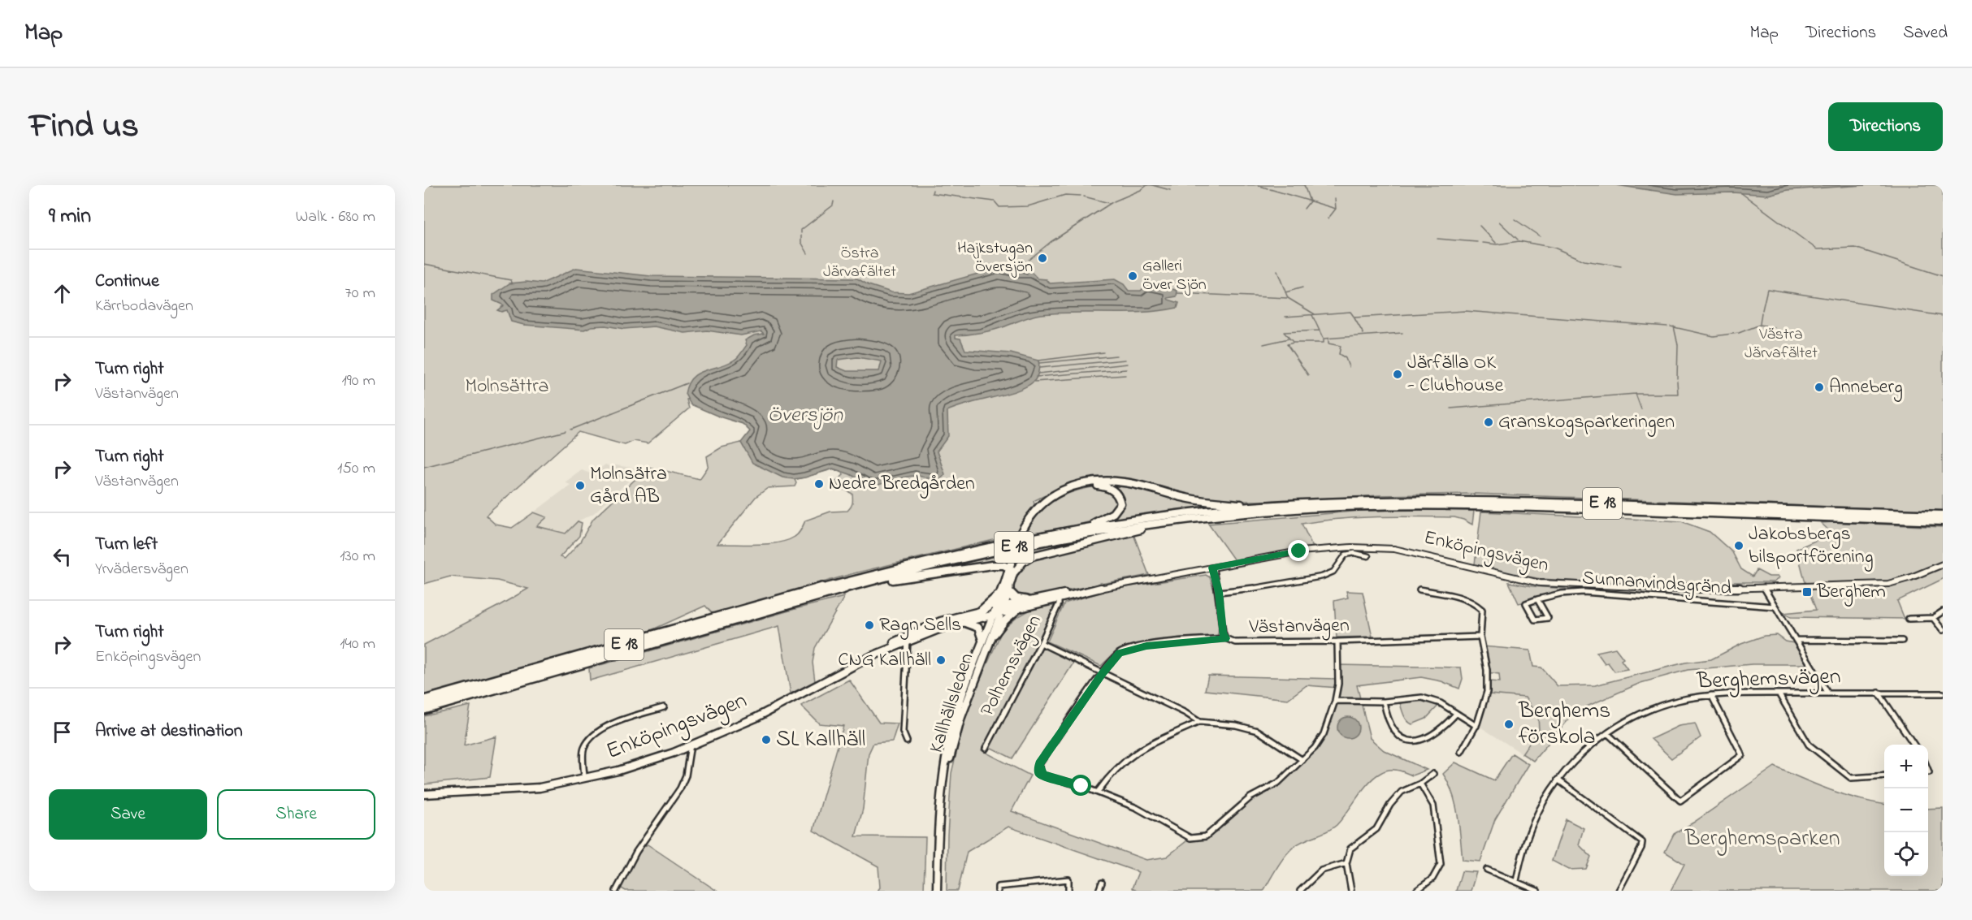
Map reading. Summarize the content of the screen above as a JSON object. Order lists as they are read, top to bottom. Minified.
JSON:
{"streets":{"highway":["E 18"],"street":["Enköpingsvägen","Sunnanvindsgränd","Västanvägen","Polhemsvägen","Berghemsvägen","Kallhällsleden"]},"crossings":[["Enköpingsvägen","Polhemsvägen"],["Enköpingsvägen","Kallhällsleden"]],"water":["Översjön"],"parks":["Östra Järvafältet","Västra Järvafältet","Molnsättra","Berghemsparken"],"places":{"other":["Hajkstugan Översjön","Galleri Över Sjön","Järfälla OK - Clubhouse","Anneberg","Granskogsparkeringen","Nedre Bredgården","Molnsätra Gård AB","Jakobsbergs bilsportförening","Ragn Sells","CNG Kallhäll","Berghems förskola","SL Kallhäll"],"transit":["Berghem"]},"page":{"header":"Map","nav":["Map","Directions","Saved"],"title":"Find us","buttons":["Directions",["Save","Share"]],"heading":["9 min","Walk · 680 m"],"list":[["Continue","Kärrbodavägen","70 m"],["Turn right","Västanvägen","190 m"],["Turn right","Västanvägen","150 m"],["Turn left","Yrvädersvägen","130 m"],["Turn right","Enköpingsvägen","140 m"],"Arrive at destination"],"map_buttons":["+","−"]}}
